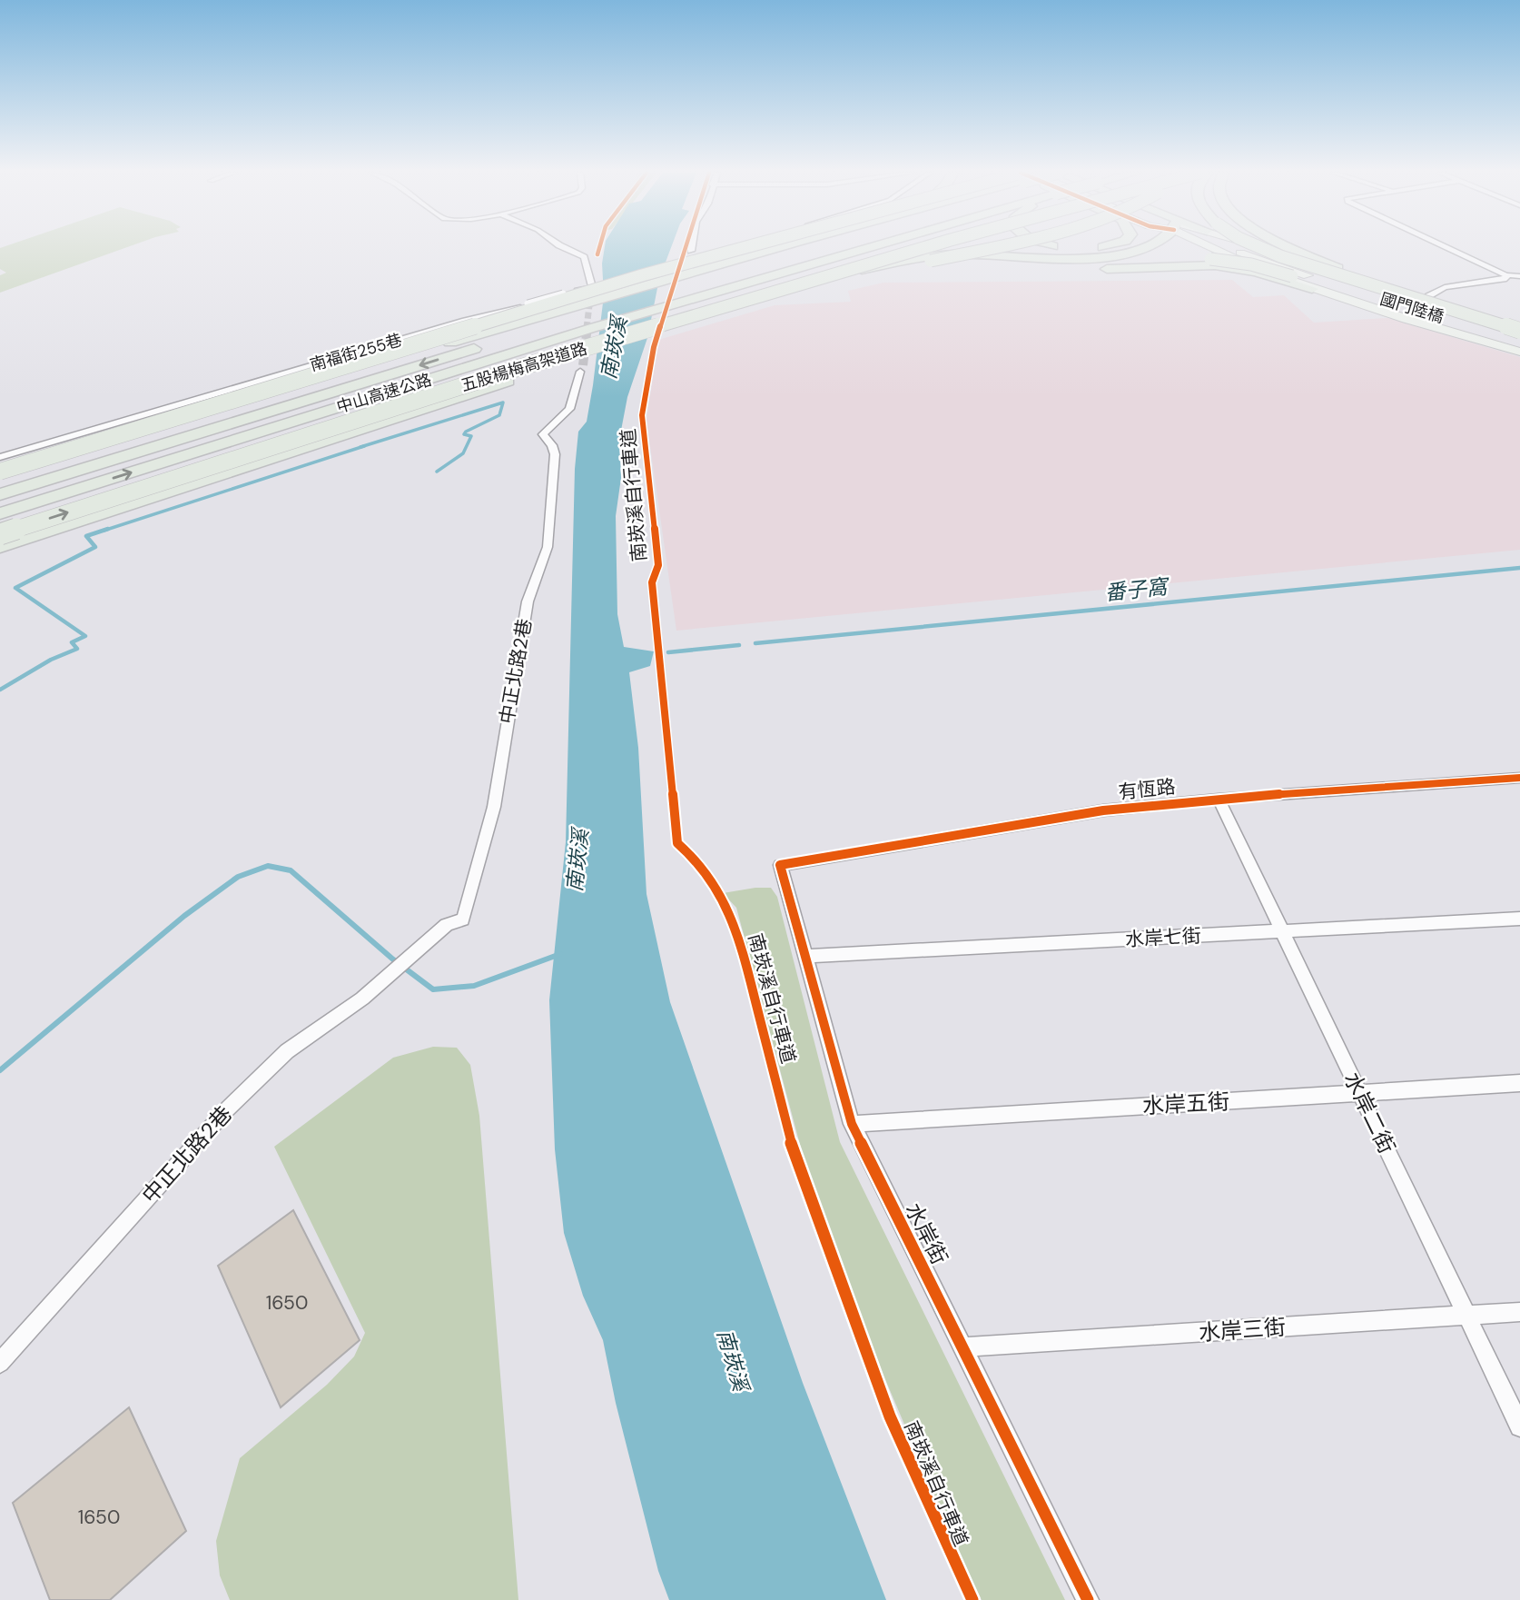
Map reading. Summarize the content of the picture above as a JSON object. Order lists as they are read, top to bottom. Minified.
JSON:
{"streets":{"highway":["五股楊梅高架道路","中山高速公路"],"main road":["國門陸橋"],"street":["南福街255巷","中正北路2巷","有恆路","水岸七街","水岸五街","水岸二街","水岸街","水岸三街"],"cycle path":["南崁溪自行車道"]},"crossings":[["有恆路","水岸二街"],["有恆路","水岸街"],["水岸七街","水岸二街"],["水岸七街","水岸街"],["水岸五街","水岸二街"],["水岸五街","水岸街"],["水岸二街","水岸三街"],["水岸街","水岸三街"]],"water":["南崁溪","番子窩"],"house_numbers":["1650","1650"]}
